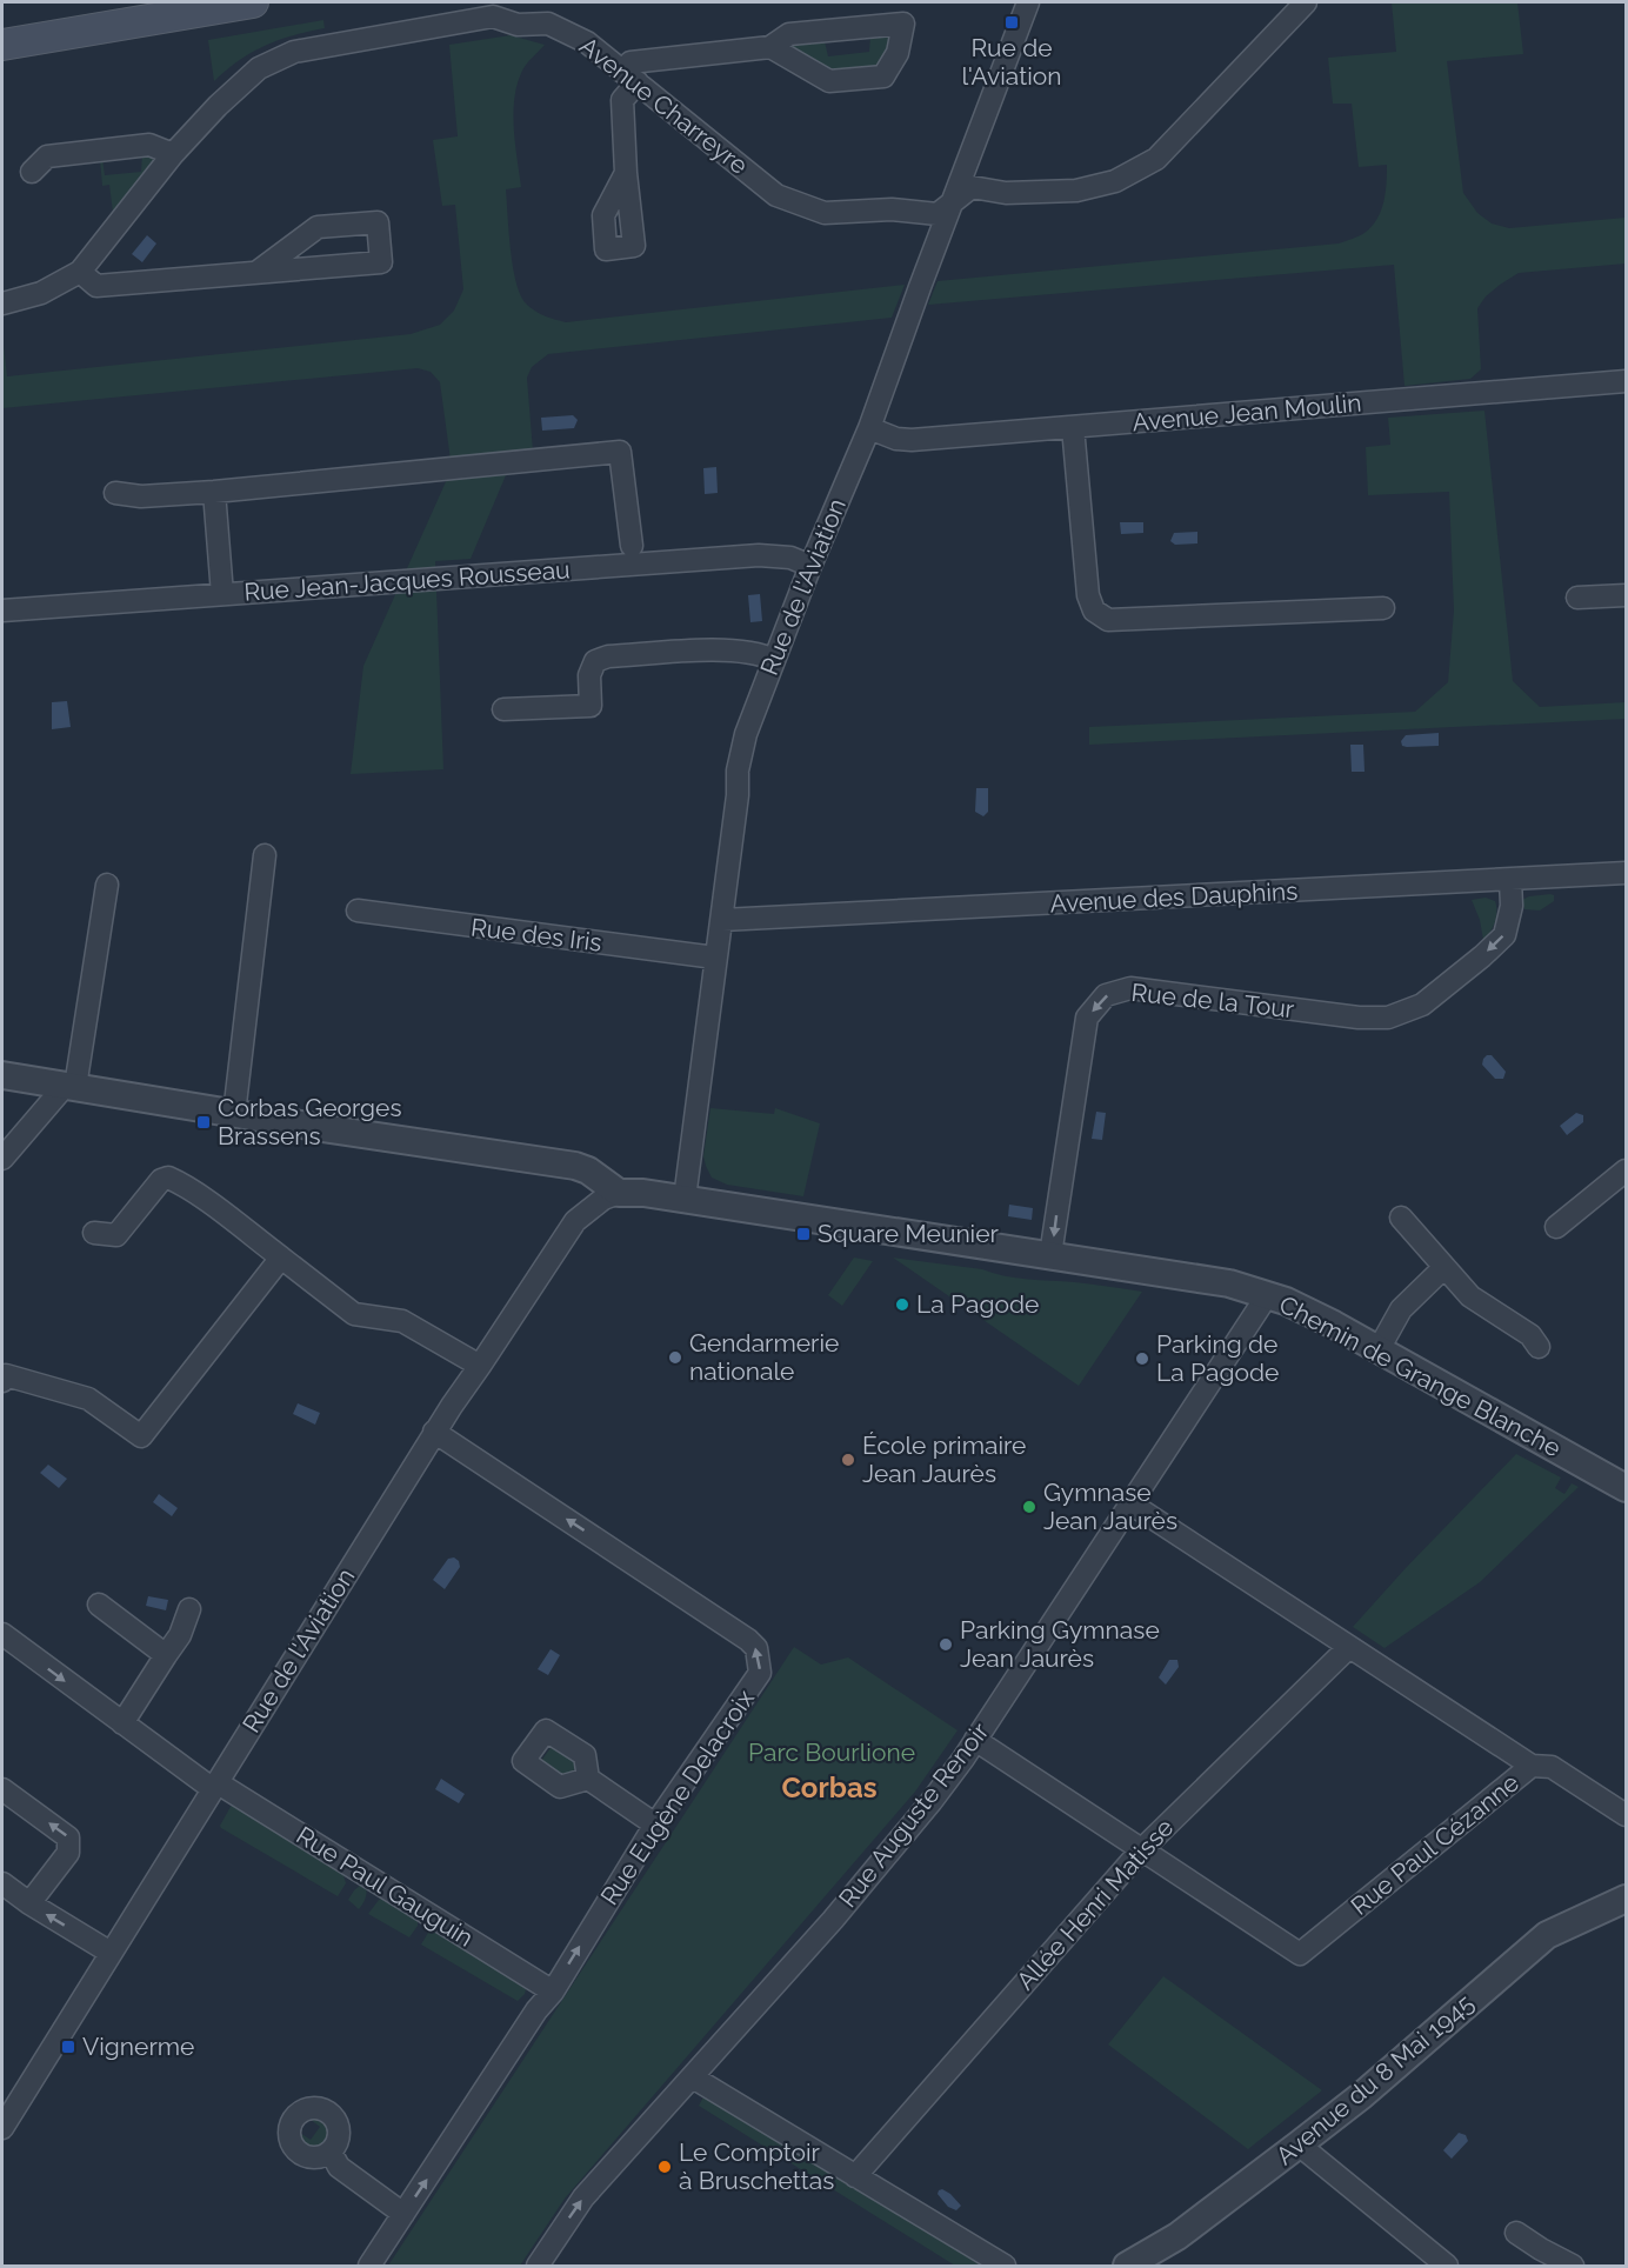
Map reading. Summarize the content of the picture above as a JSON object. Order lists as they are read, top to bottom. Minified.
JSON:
{"streets":{"street":["Avenue Charreyre","Avenue Jean Moulin","Rue Jean-Jacques Rousseau","Rue de l'Aviation","Avenue des Dauphins","Rue des Iris","Rue de la Tour","Chemin de Grange Blanche","Rue Eugène Delacroix","Rue Auguste Renoir","Rue Paul Cézanne","Rue Paul Gauguin","Allée Henri Matisse","Avenue du 8 Mai 1945"]},"crossings":[["Avenue Charreyre","Rue de l'Aviation"],["Avenue Jean Moulin","Rue de l'Aviation"],["Rue Jean-Jacques Rousseau","Rue de l'Aviation"],["Rue de l'Aviation","Avenue des Dauphins"],["Rue de l'Aviation","Rue des Iris"],["Rue de l'Aviation","Chemin de Grange Blanche"],["Rue de l'Aviation","Rue Eugène Delacroix"],["Rue de l'Aviation","Rue Paul Gauguin"],["Avenue des Dauphins","Rue de la Tour"],["Rue de la Tour","Chemin de Grange Blanche"],["Chemin de Grange Blanche","Rue Auguste Renoir"],["Rue Eugène Delacroix","Rue Paul Gauguin"],["Rue Auguste Renoir","Rue Paul Cézanne"],["Rue Paul Cézanne","Allée Henri Matisse"]],"districts":["Corbas"],"parks":["Parc Bourlione"],"places":{"transit":["Rue de l'Aviation","Corbas Georges Brassens","Square Meunier","Vignerme"],"other":["La Pagode","Gendarmerie nationale","Parking de La Pagode","École primaire Jean Jaurès","Gymnase Jean Jaurès","Parking Gymnase Jean Jaurès","Le Comptoir à Bruschettas"]}}
